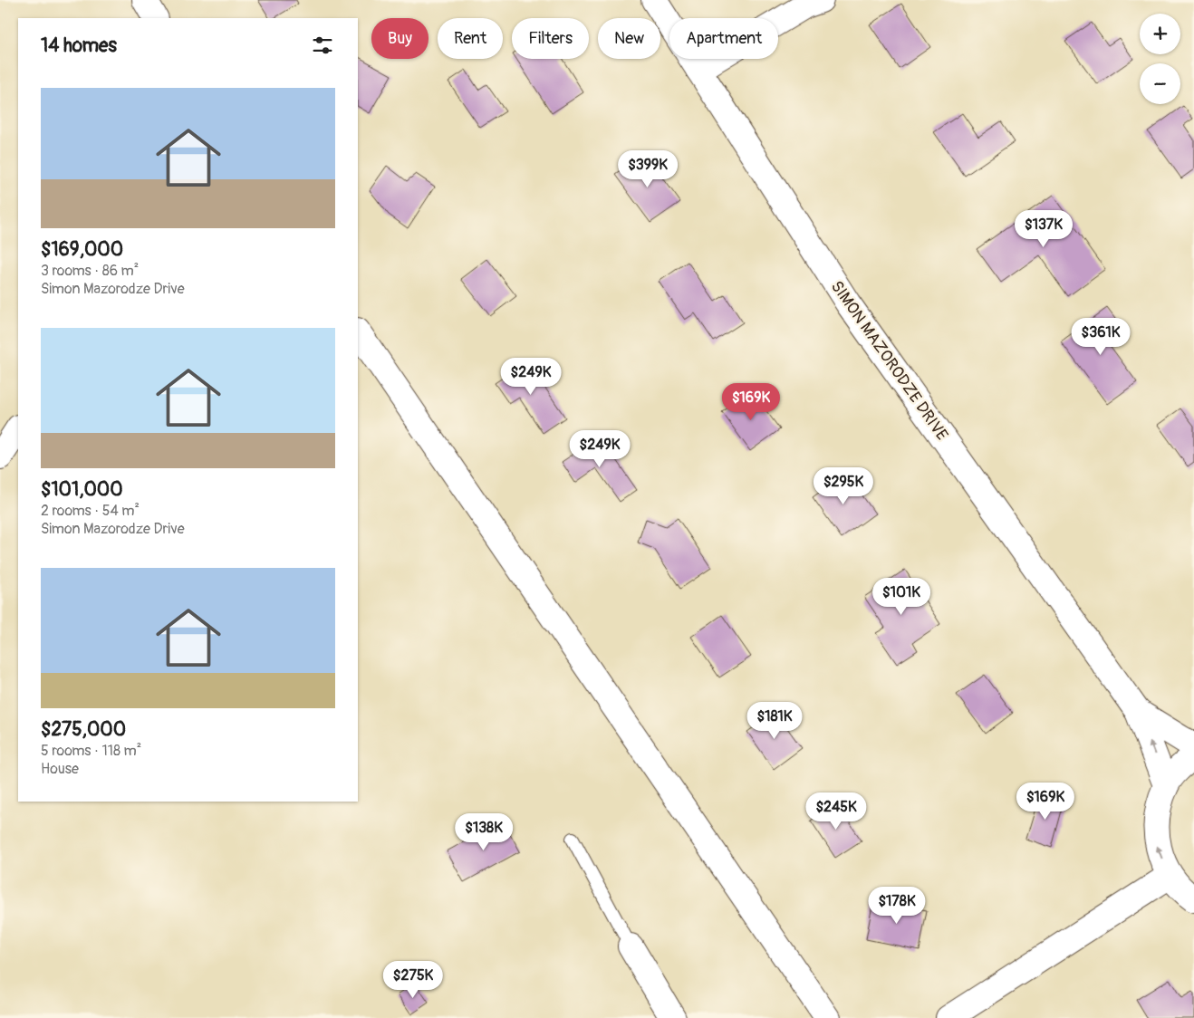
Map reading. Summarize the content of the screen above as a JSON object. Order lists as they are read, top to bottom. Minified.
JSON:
{"streets":{"street":["SIMON MAZORODZE DRIVE"]},"page":{"map_buttons":["+","−"],"chip":["Buy","Rent","Filters","New","Apartment"],"heading":"14 homes","list":[{"name":"$169,000","note":"3 rooms · 86 m² · Simon Mazorodze Drive"},{"name":"$101,000","note":"2 rooms · 54 m² · Simon Mazorodze Drive"},{"name":"$275,000","note":"5 rooms · 118 m² · House"}],"price":["$399K","$137K","$361K","$249K","$169K","$249K","$295K","$101K","$181K","$169K","$245K","$138K","$178K","$275K"]}}
